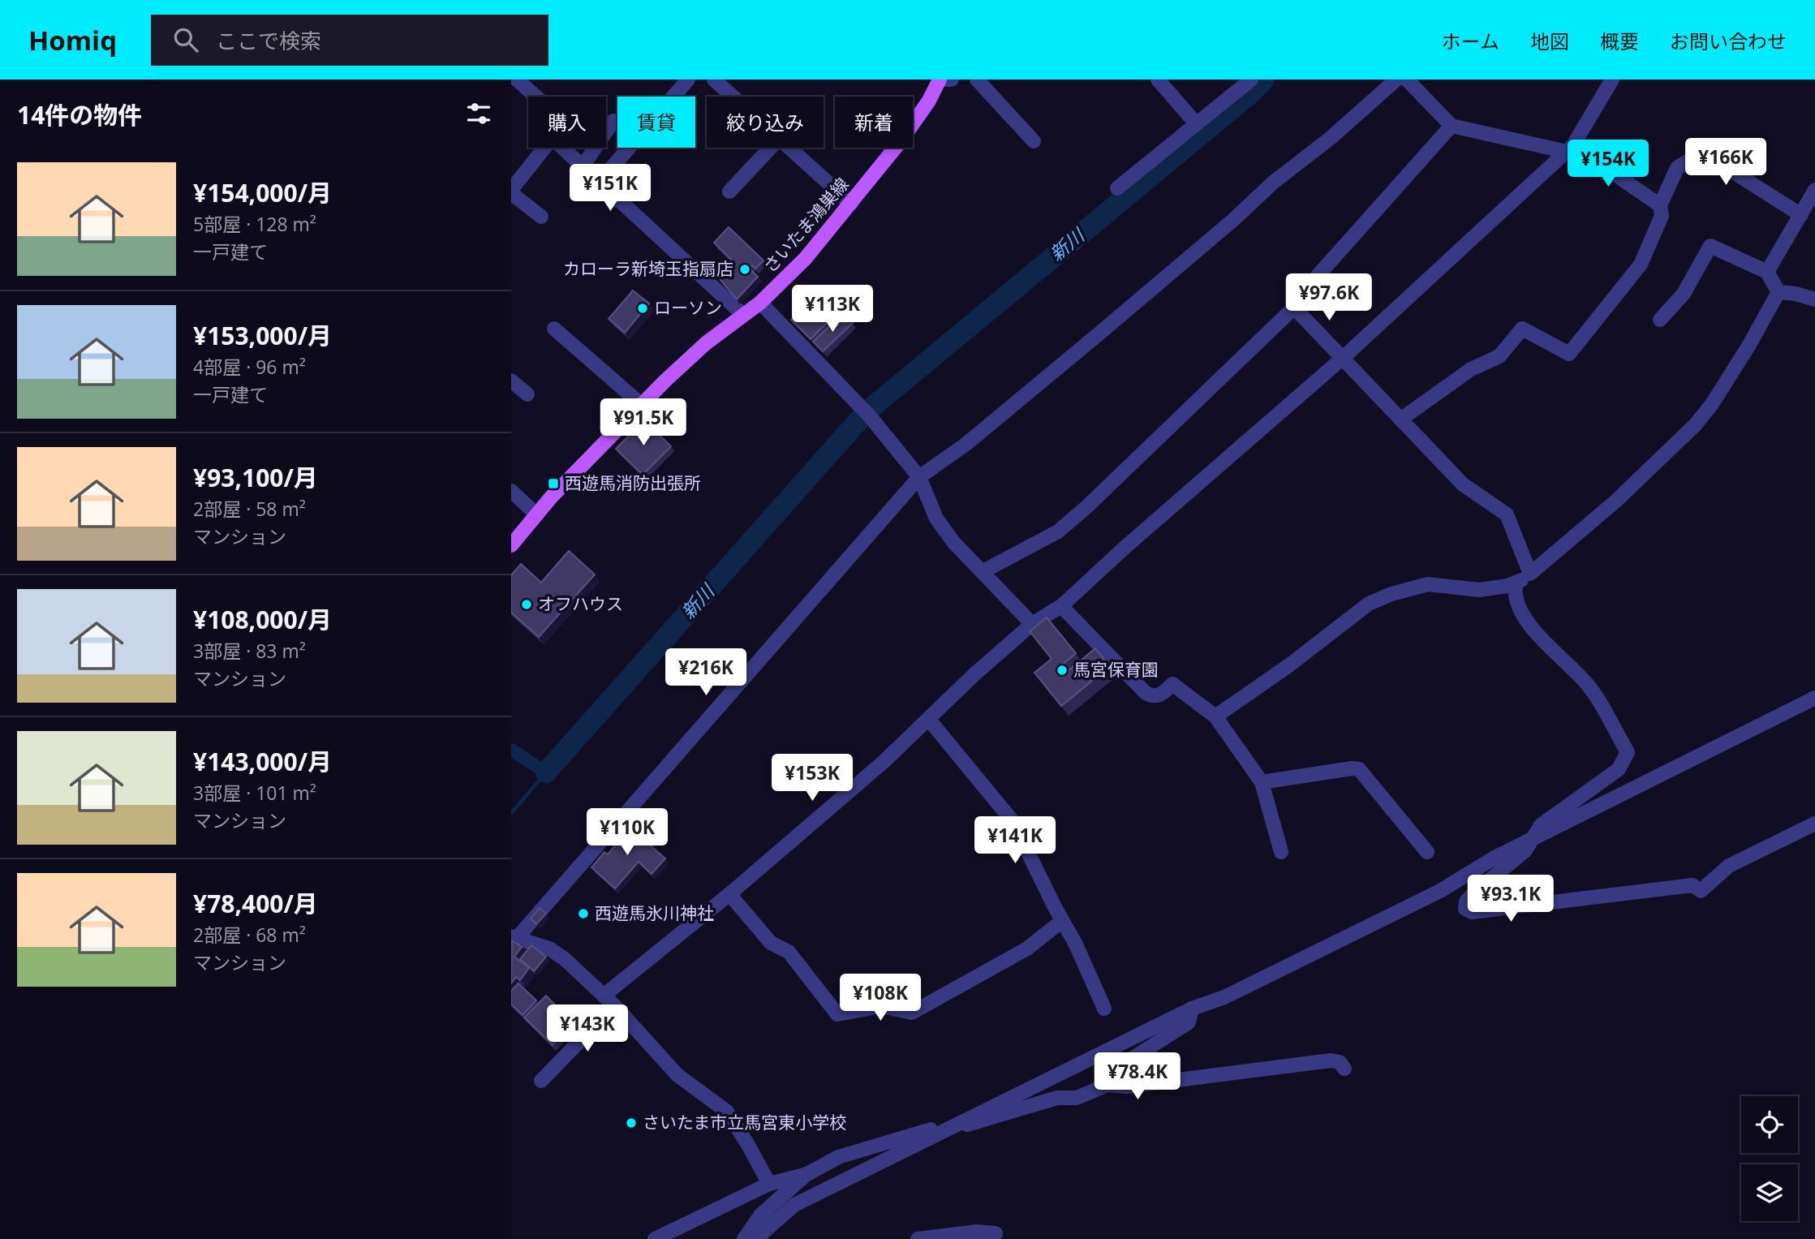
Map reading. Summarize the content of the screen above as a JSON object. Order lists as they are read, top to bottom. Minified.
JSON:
{"streets":{"main road":["さいたま鴻巣線"]},"water":["新川"],"places":{"other":["カローラ新埼玉指扇店","ローソン","オフハウス","馬宮保育園","西遊馬氷川神社","さいたま市立馬宮東小学校"],"transit":["西遊馬消防出張所"]},"page":{"header":"Homiq","search":"ここで検索","nav":["ホーム","地図","概要","お問い合わせ"],"heading":"14件の物件","chip":["購入","賃貸","絞り込み","新着"],"price":["¥166K","¥154K","¥151K","¥97.6K","¥113K","¥91.5K","¥216K","¥153K","¥110K","¥141K","¥93.1K","¥108K","¥143K","¥78.4K"],"list":[{"name":"¥154,000/月","note":"5部屋 · 128 m² · 一戸建て"},{"name":"¥153,000/月","note":"4部屋 · 96 m² · 一戸建て"},{"name":"¥93,100/月","note":"2部屋 · 58 m² · マンション"},{"name":"¥108,000/月","note":"3部屋 · 83 m² · マンション"},{"name":"¥143,000/月","note":"3部屋 · 101 m² · マンション"},{"name":"¥78,400/月","note":"2部屋 · 68 m² · マンション"}]}}
